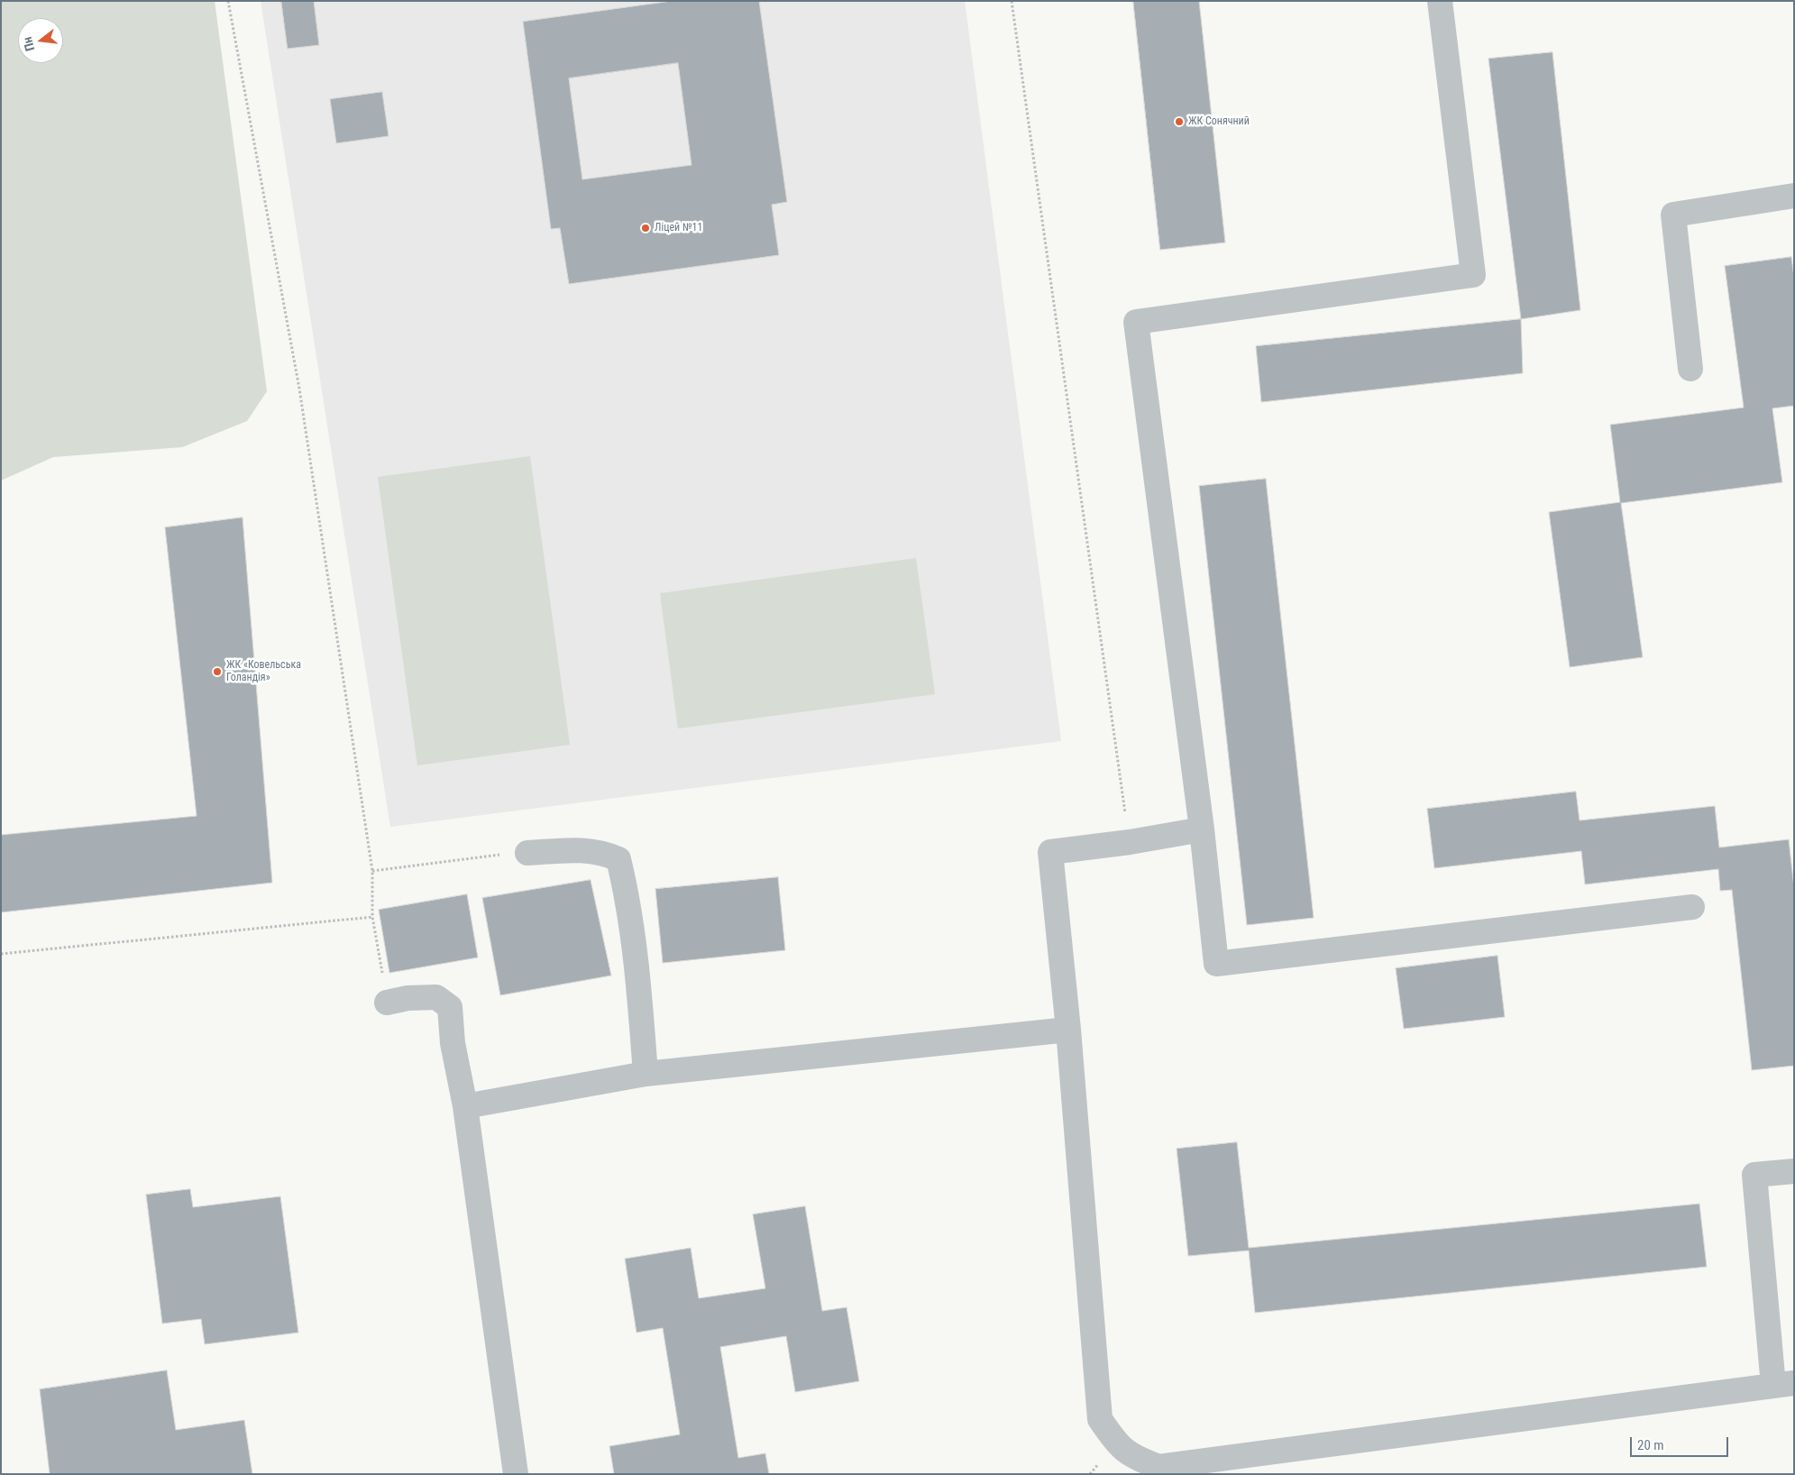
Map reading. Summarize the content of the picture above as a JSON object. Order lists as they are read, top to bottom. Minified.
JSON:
{"places":["ЖК Сонячний","Ліцей №11","ЖК «Ковельська Голандія»"],"scale_bar":"20 m","north":"left"}
